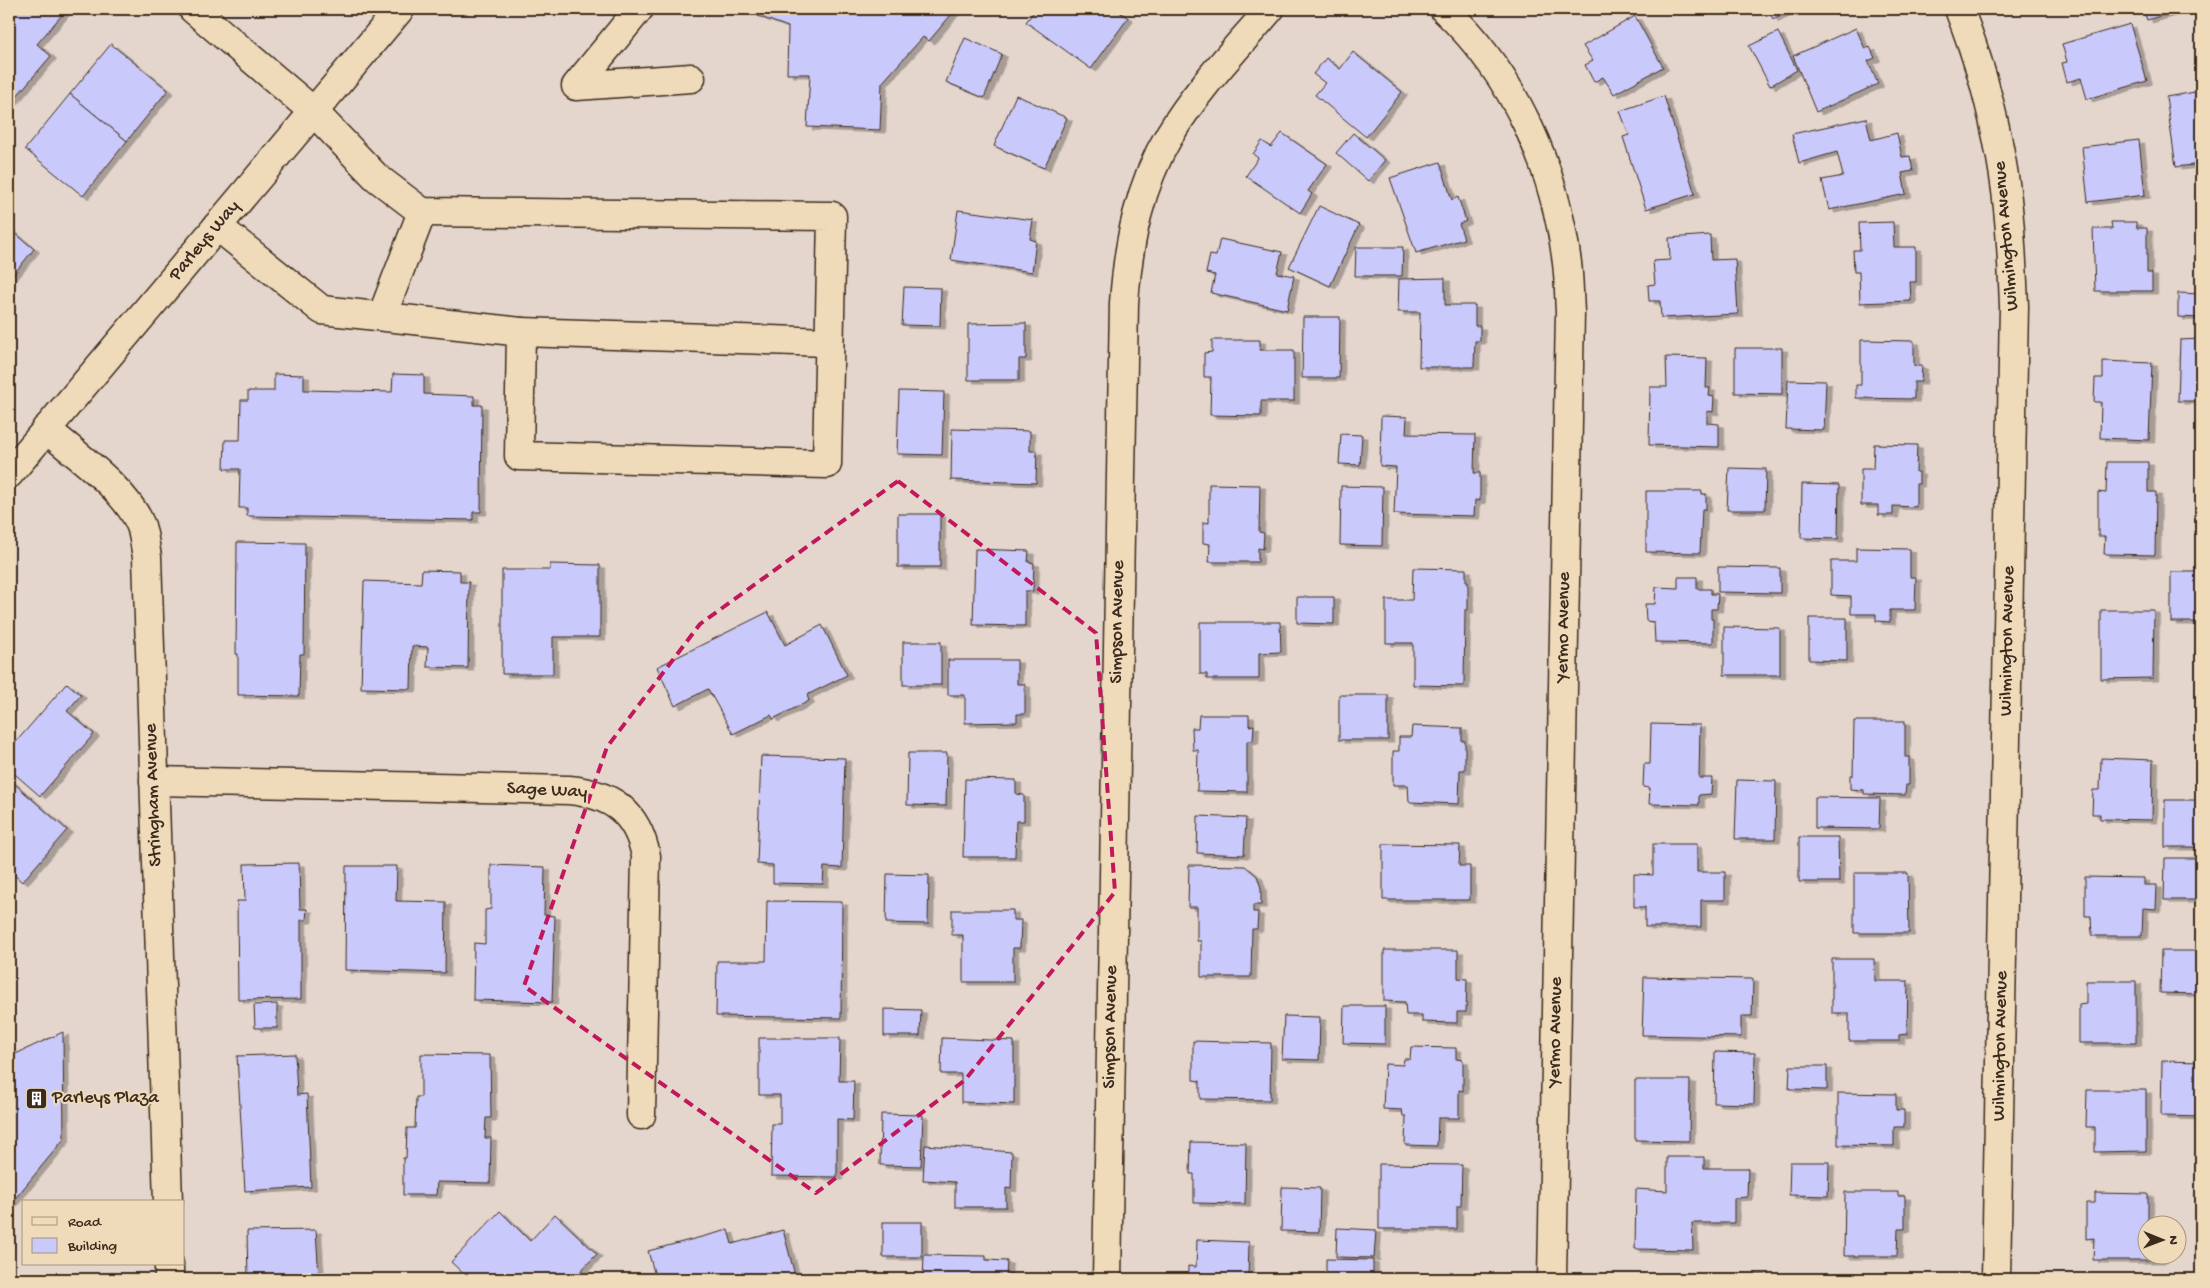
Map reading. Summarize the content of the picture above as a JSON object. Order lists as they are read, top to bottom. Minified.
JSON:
{"streets":{"street":["Wilmington Avenue","Parleys Way","Simpson Avenue","Yermo Avenue","Sage Way","Stringham Avenue"]},"crossings":[["Parleys Way","Stringham Avenue"],["Sage Way","Stringham Avenue"]],"places":{"building":["Parleys Plaza"]},"legend":["Road","Building"],"north":"right"}
